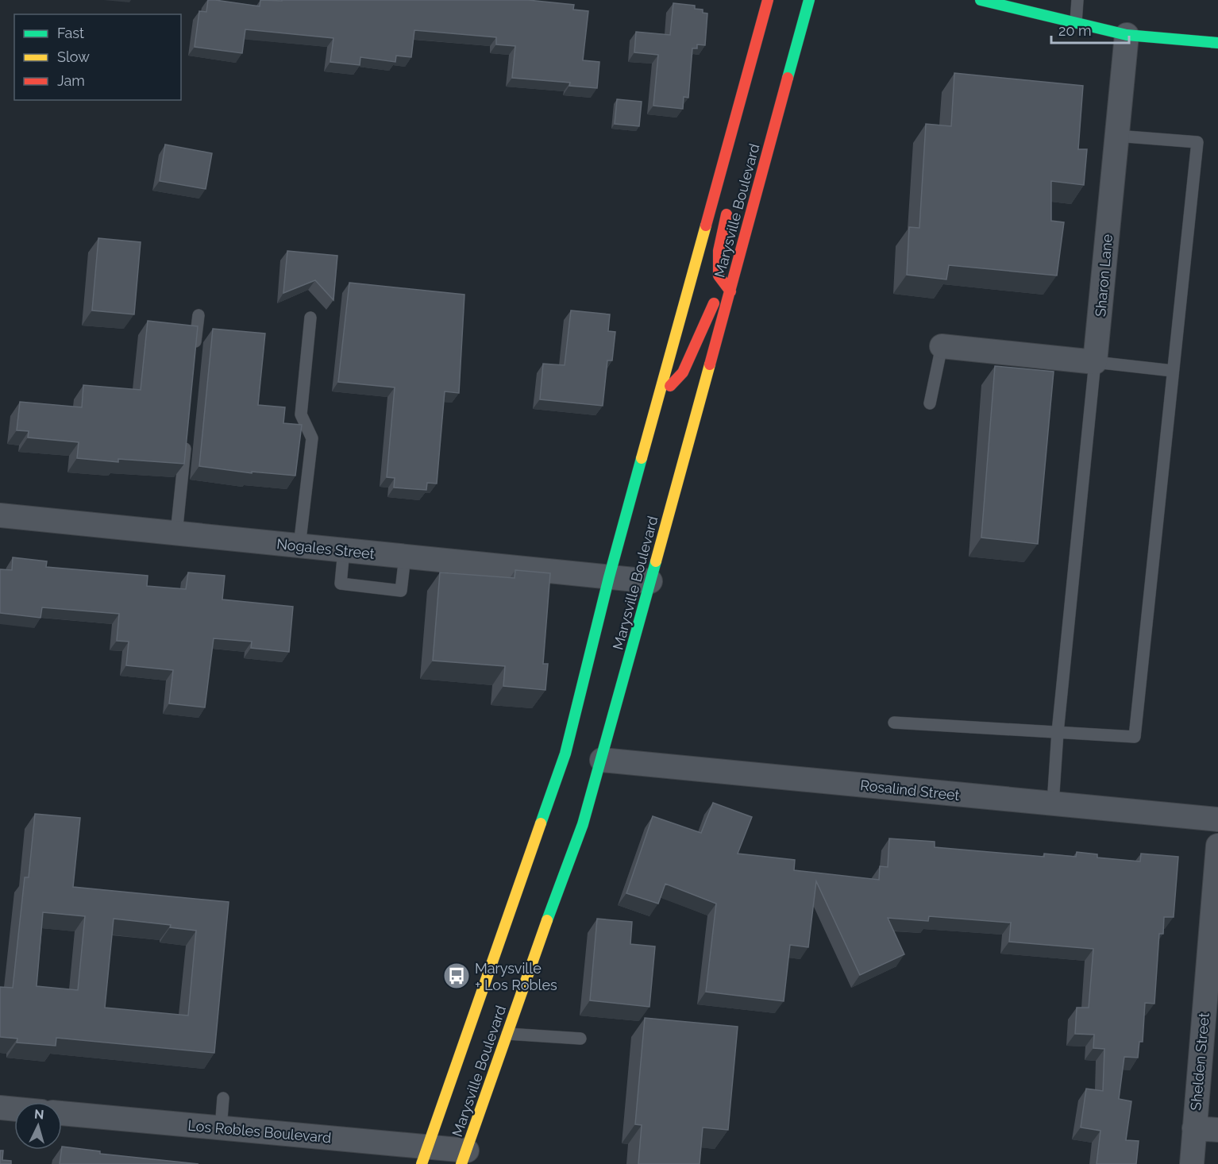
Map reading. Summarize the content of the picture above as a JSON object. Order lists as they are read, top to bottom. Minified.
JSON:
{"streets":{"main road":["Marysville Boulevard"],"street":["Sharon Lane","Nogales Street","Rosalind Street","Shelden Street","Los Robles Boulevard"]},"crossings":[["Marysville Boulevard","Nogales Street"],["Marysville Boulevard","Rosalind Street"],["Marysville Boulevard","Los Robles Boulevard"]],"places":{"bus stop":["Marysville + Los Robles"]},"legend":["Fast","Slow","Jam"],"scale_bar":"20 m","north":"top"}
